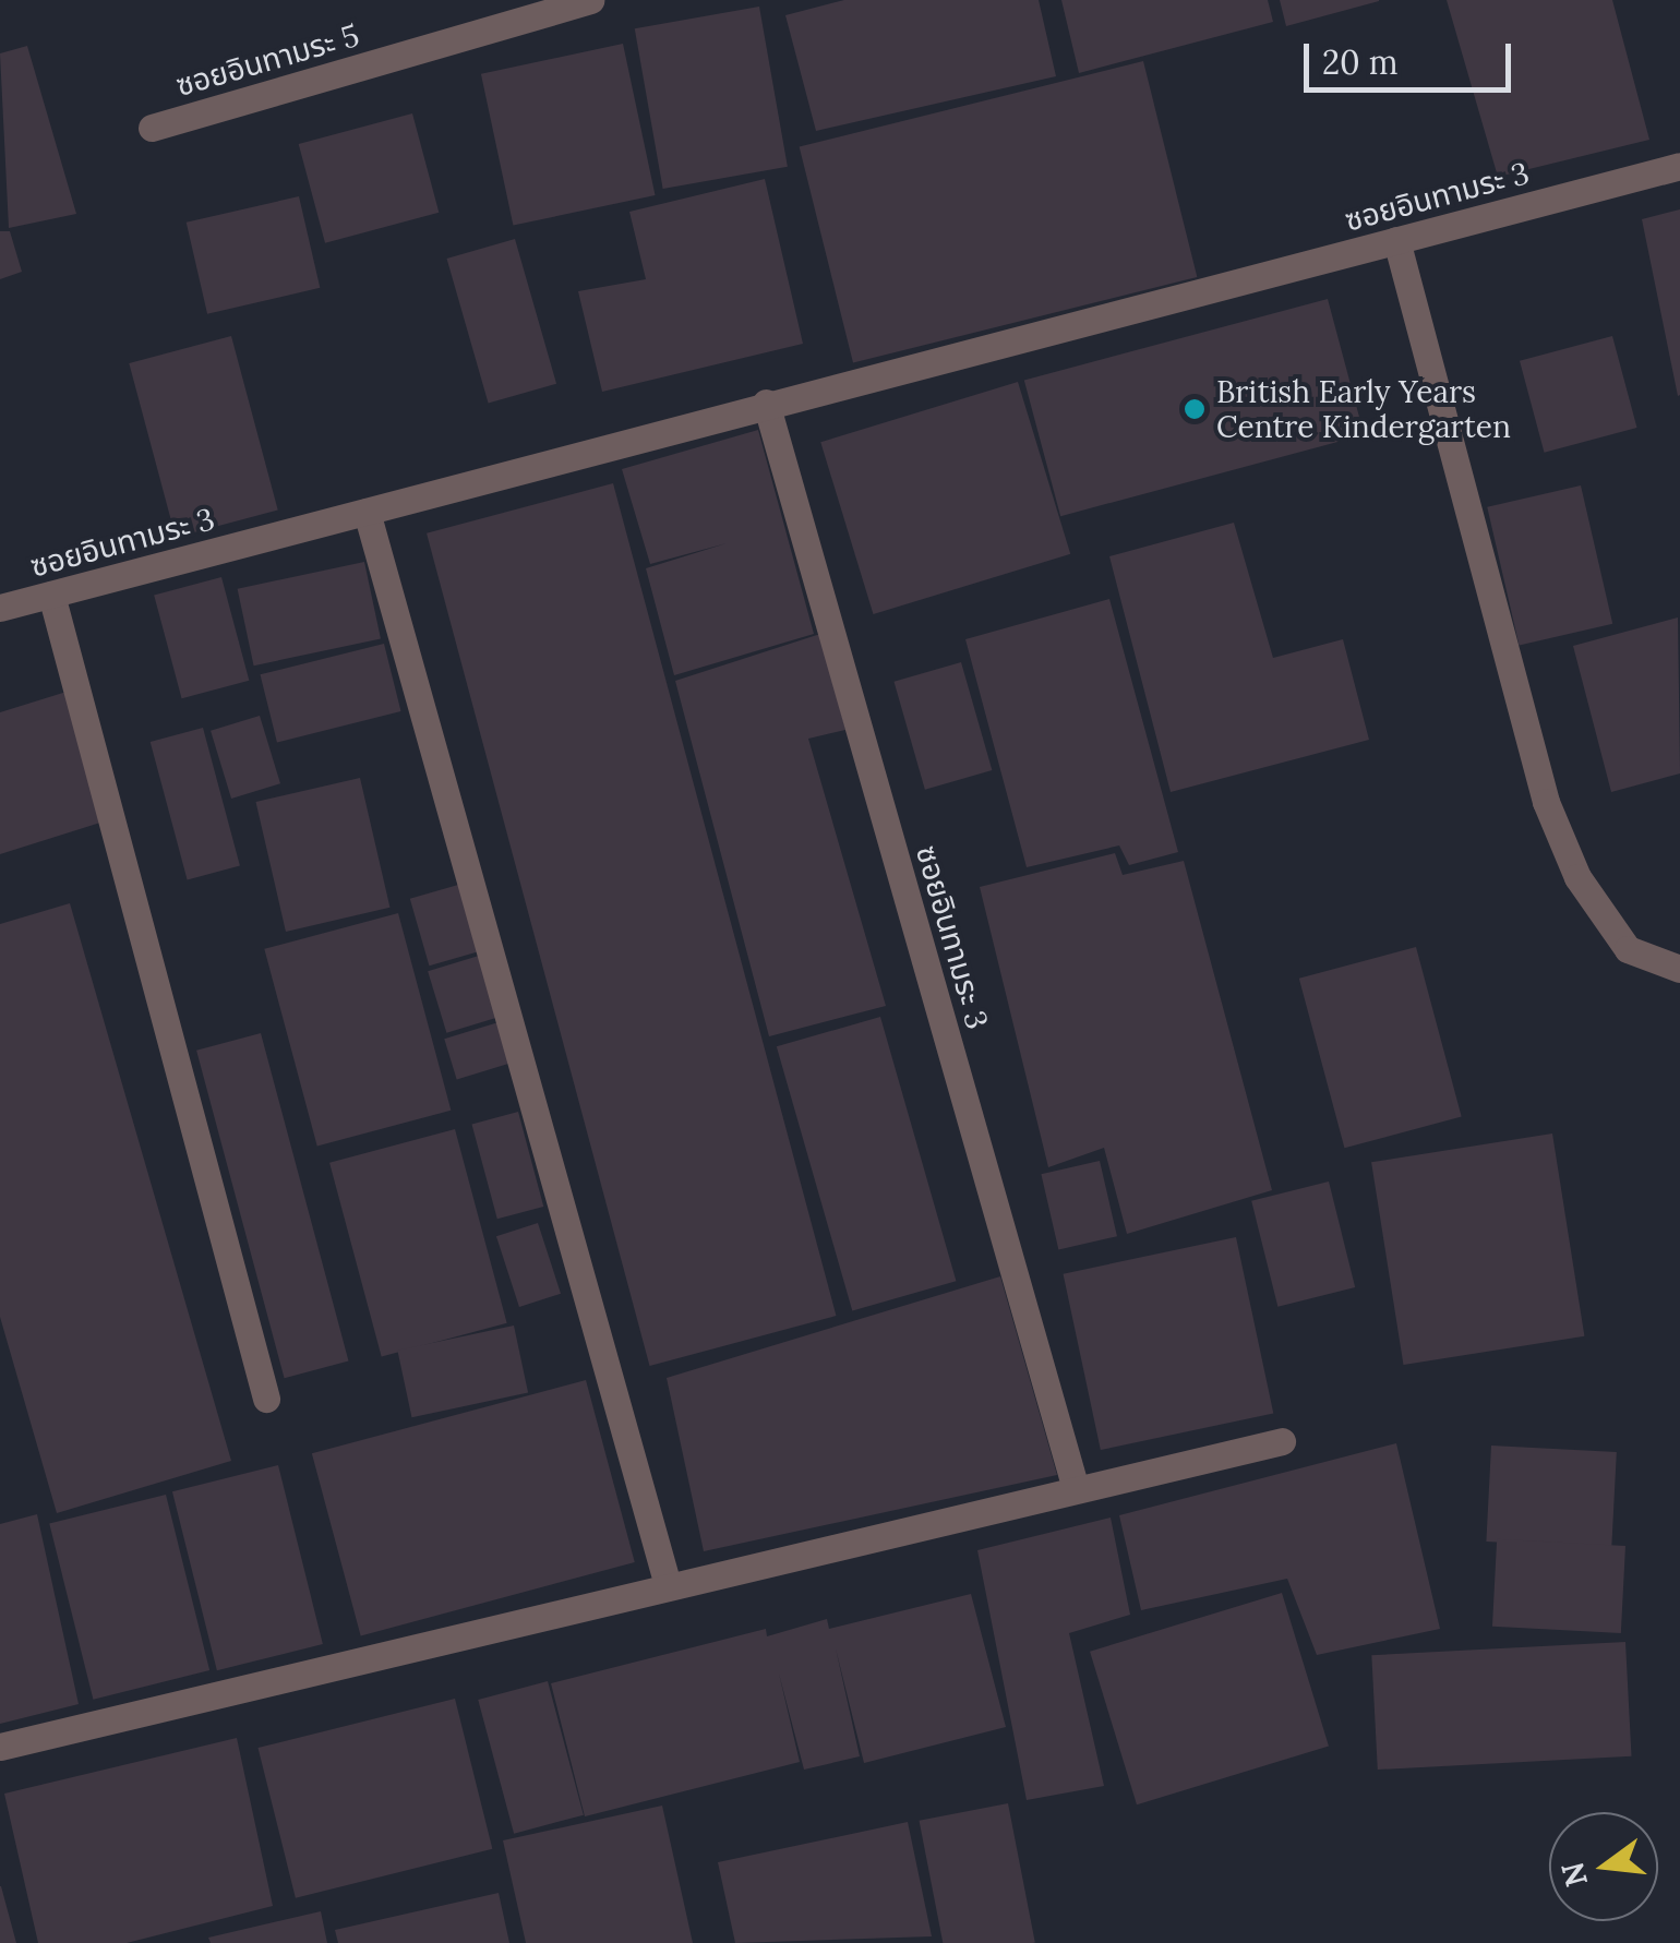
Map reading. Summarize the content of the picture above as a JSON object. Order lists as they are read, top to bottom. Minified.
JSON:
{"streets":{"street":["ซอยอินทามระ 5","ซอยอินทามระ 3"]},"places":["British Early Years Centre Kindergarten"],"scale_bar":"20 m","north":"left"}
